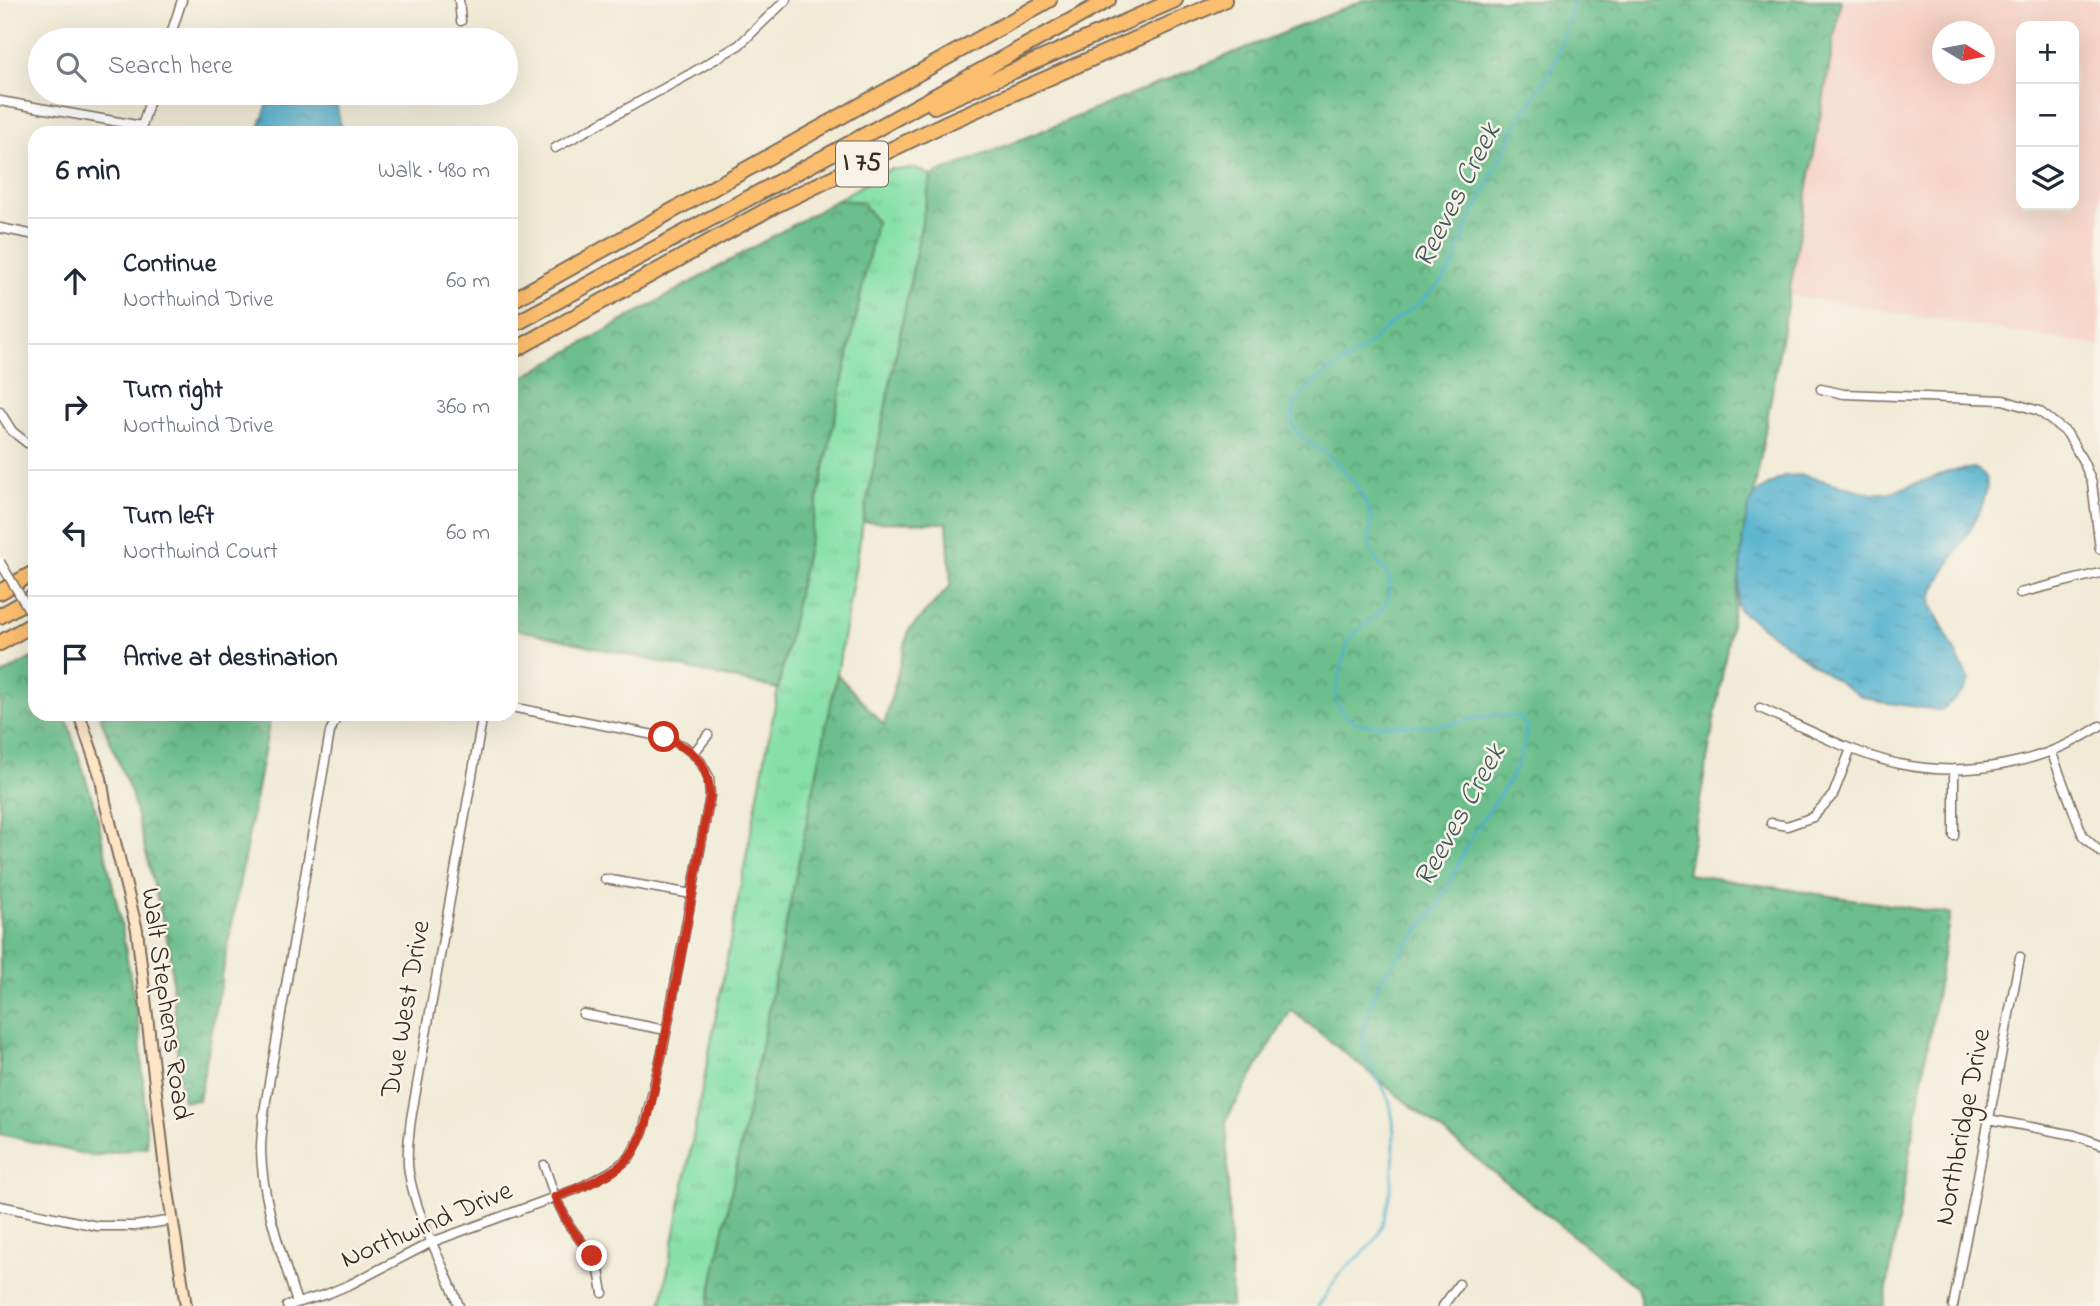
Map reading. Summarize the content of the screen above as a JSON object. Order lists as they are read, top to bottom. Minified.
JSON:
{"streets":{"highway":["I 75"],"street":["Walt Stephens Road","Due West Drive","Northbridge Drive","Northwind Drive"]},"crossings":[["Due West Drive","Northwind Drive"]],"water":["Reeves Creek"],"north":"right","page":{"map_buttons":["+","−"],"search":"Search here","heading":["6 min","Walk · 480 m"],"list":[["Continue","Northwind Drive","60 m"],["Turn right","Northwind Drive","360 m"],["Turn left","Northwind Court","60 m"],"Arrive at destination"]}}
